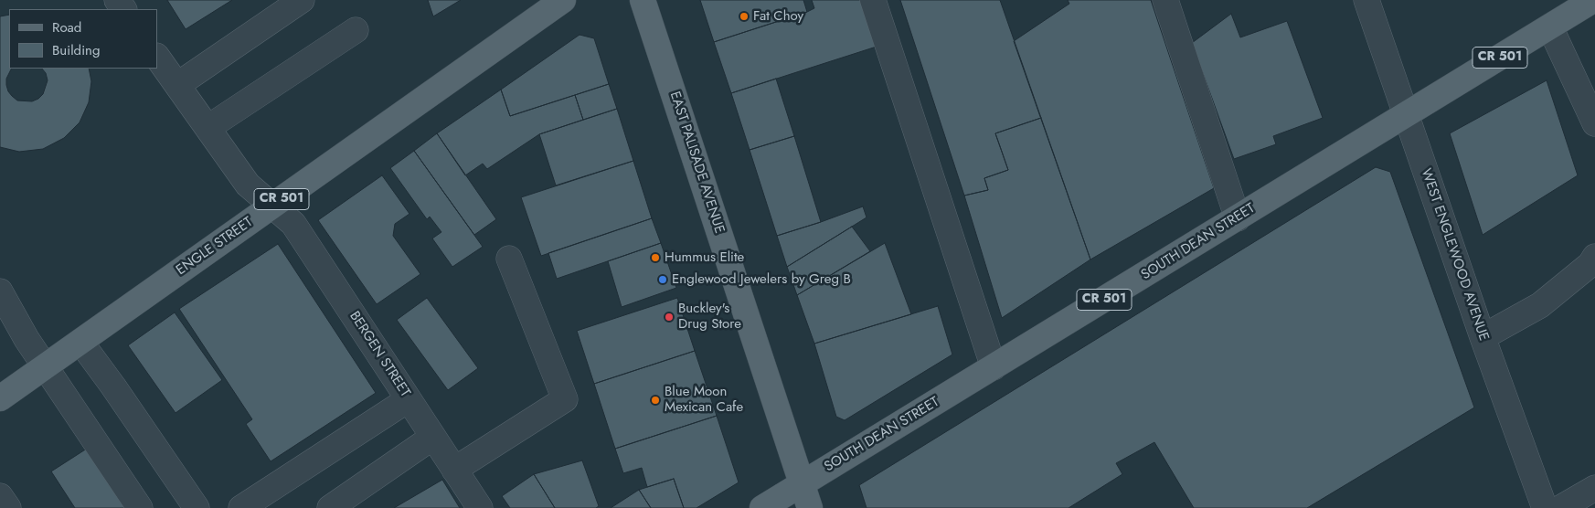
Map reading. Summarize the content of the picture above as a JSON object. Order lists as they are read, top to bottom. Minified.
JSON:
{"streets":{"main road":["CR 501","EAST PALISADE AVENUE","SOUTH DEAN STREET","ENGLE STREET"],"street":["WEST ENGLEWOOD AVENUE","BERGEN STREET"]},"crossings":[["CR 501","EAST PALISADE AVENUE"],["CR 501","SOUTH DEAN STREET"],["EAST PALISADE AVENUE","SOUTH DEAN STREET"],["SOUTH DEAN STREET","WEST ENGLEWOOD AVENUE"],["ENGLE STREET","BERGEN STREET"]],"places":["Fat Choy","Hummus Elite","Englewood Jewelers by Greg B","Buckley's Drug Store","Blue Moon Mexican Cafe"],"legend":["Road","Building"]}
